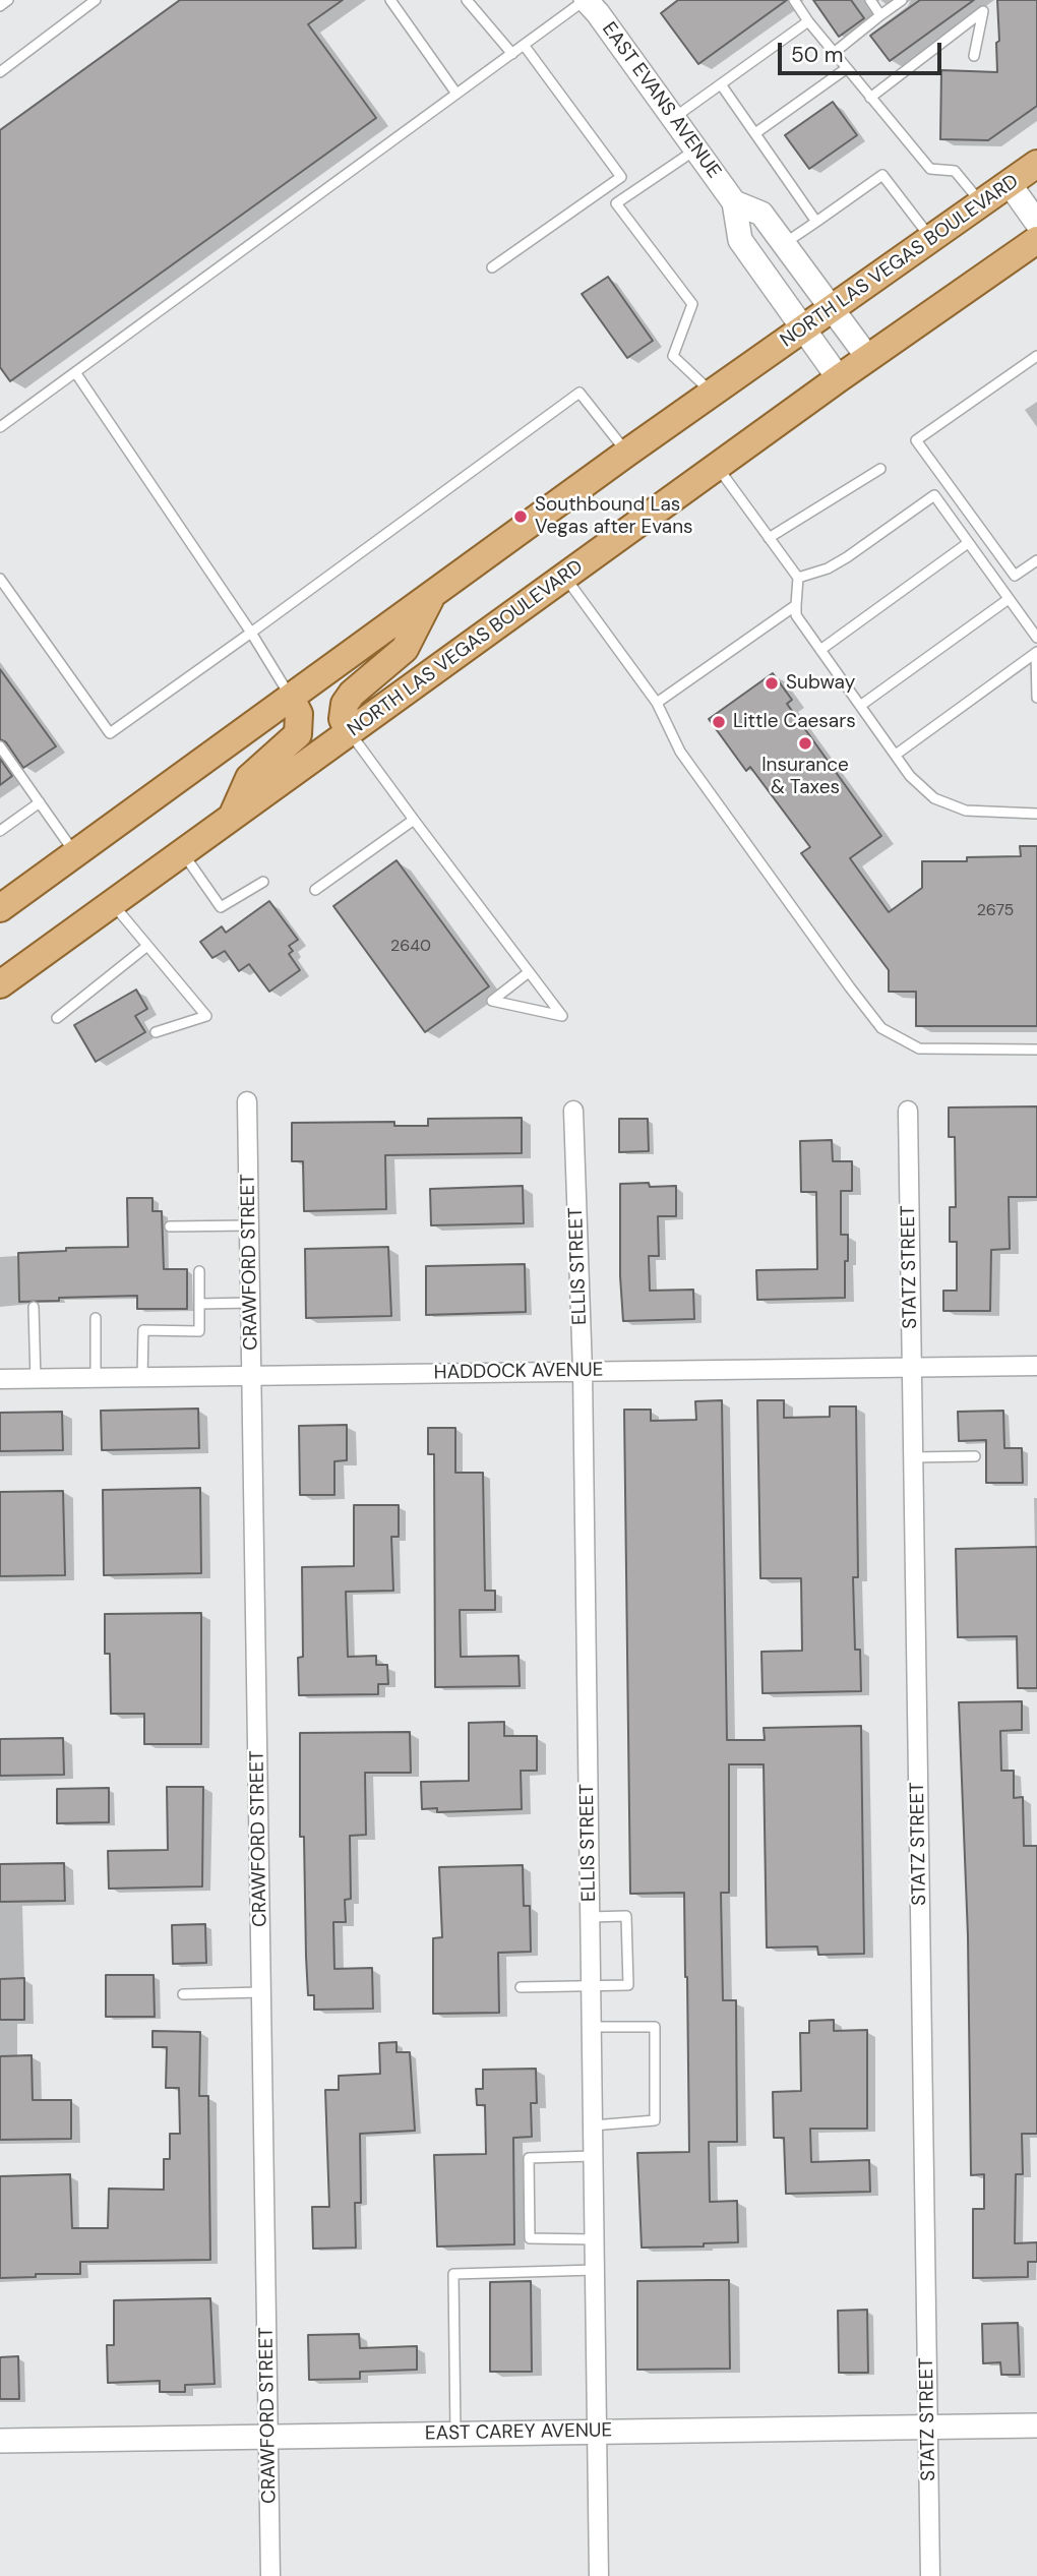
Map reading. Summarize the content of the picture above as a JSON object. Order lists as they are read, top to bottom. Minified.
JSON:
{"streets":{"main road":["EAST EVANS AVENUE","NORTH LAS VEGAS BOULEVARD","EAST CAREY AVENUE"],"street":["CRAWFORD STREET","ELLIS STREET","STATZ STREET","HADDOCK AVENUE"]},"crossings":[["EAST EVANS AVENUE","NORTH LAS VEGAS BOULEVARD"],["CRAWFORD STREET","HADDOCK AVENUE"],["CRAWFORD STREET","EAST CAREY AVENUE"],["ELLIS STREET","HADDOCK AVENUE"],["ELLIS STREET","EAST CAREY AVENUE"],["STATZ STREET","HADDOCK AVENUE"],["STATZ STREET","EAST CAREY AVENUE"]],"places":["Southbound Las Vegas after Evans","Subway","Little Caesars","Insurance & Taxes"],"house_numbers":["2675","2640"],"scale_bar":"50 m"}
